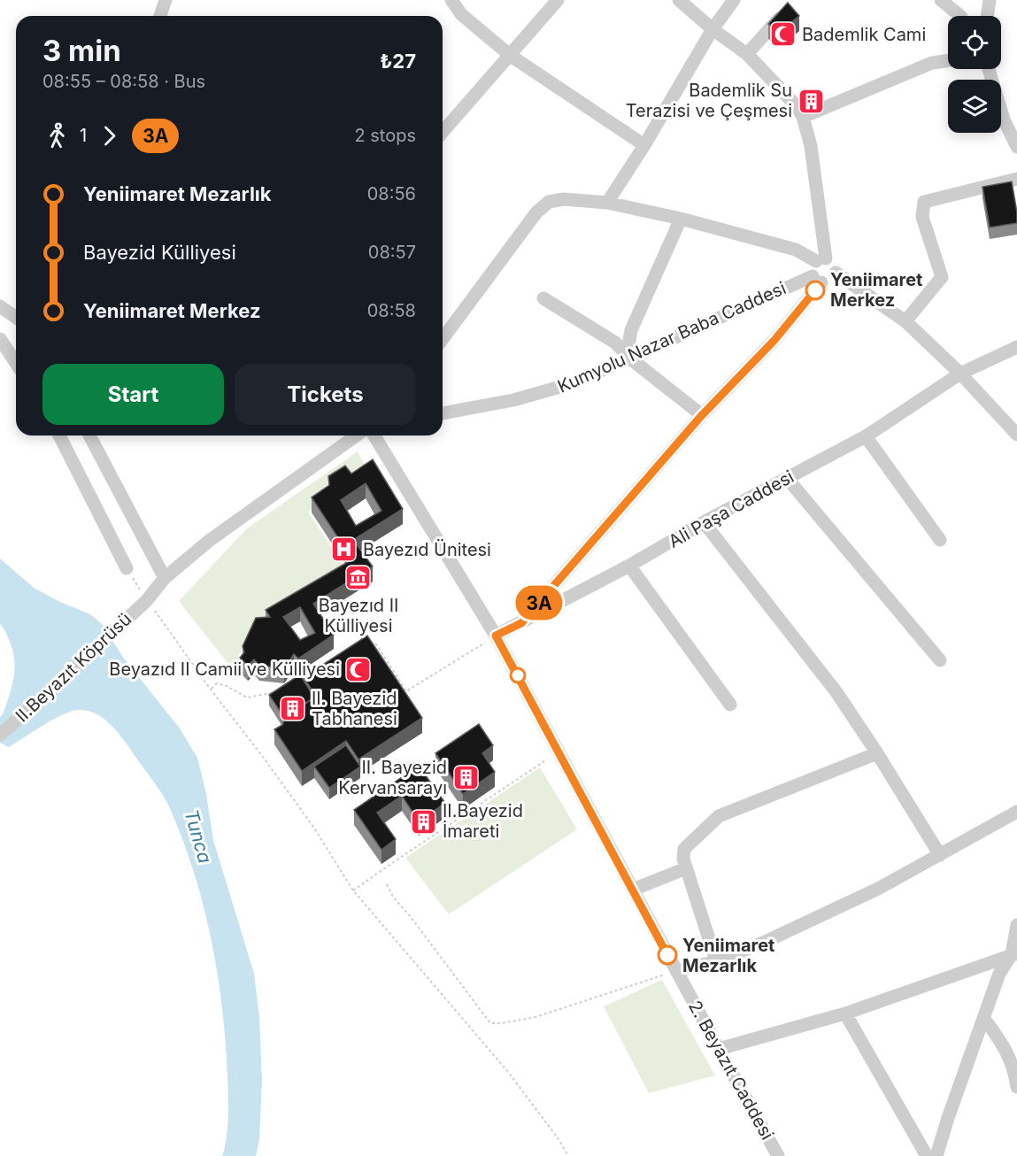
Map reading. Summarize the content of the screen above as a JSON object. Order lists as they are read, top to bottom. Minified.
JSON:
{"streets":{"street":["Kumyolu Nazar Baba Caddesi","Ali Paşa Caddesi","II.Beyazıt Köprüsü","2. Beyazıt Caddesi"]},"crossings":[["Ali Paşa Caddesi","2. Beyazıt Caddesi"]],"water":["Tunca"],"places":{"mosque":["Bademlik Cami","Beyazıd II Camii ve Külliyesi"],"building":["Bademlik Su Terazisi ve Çeşmesi","II. Bayezid Tabhanesi","II. Bayezid Kervansarayı","II.Bayezid İmareti"],"other":["Yeniimaret Merkez","Yeniimaret Mezarlık"],"hospital":["Bayezıd Ünitesi"],"museum":["Bayezıd II Külliyesi"]},"lines":["bus line 3A"],"page":{"on_map":"3A","heading":["3 min","08:55 – 08:58 · Bus","₺27"],"legs":["1","3A","2 stops"],"list":[{"name":"Yeniimaret Mezarlık","value":"08:56"},{"name":"Bayezid Külliyesi","value":"08:57"},{"name":"Yeniimaret Merkez","value":"08:58"}],"buttons":["Start","Tickets"]}}
